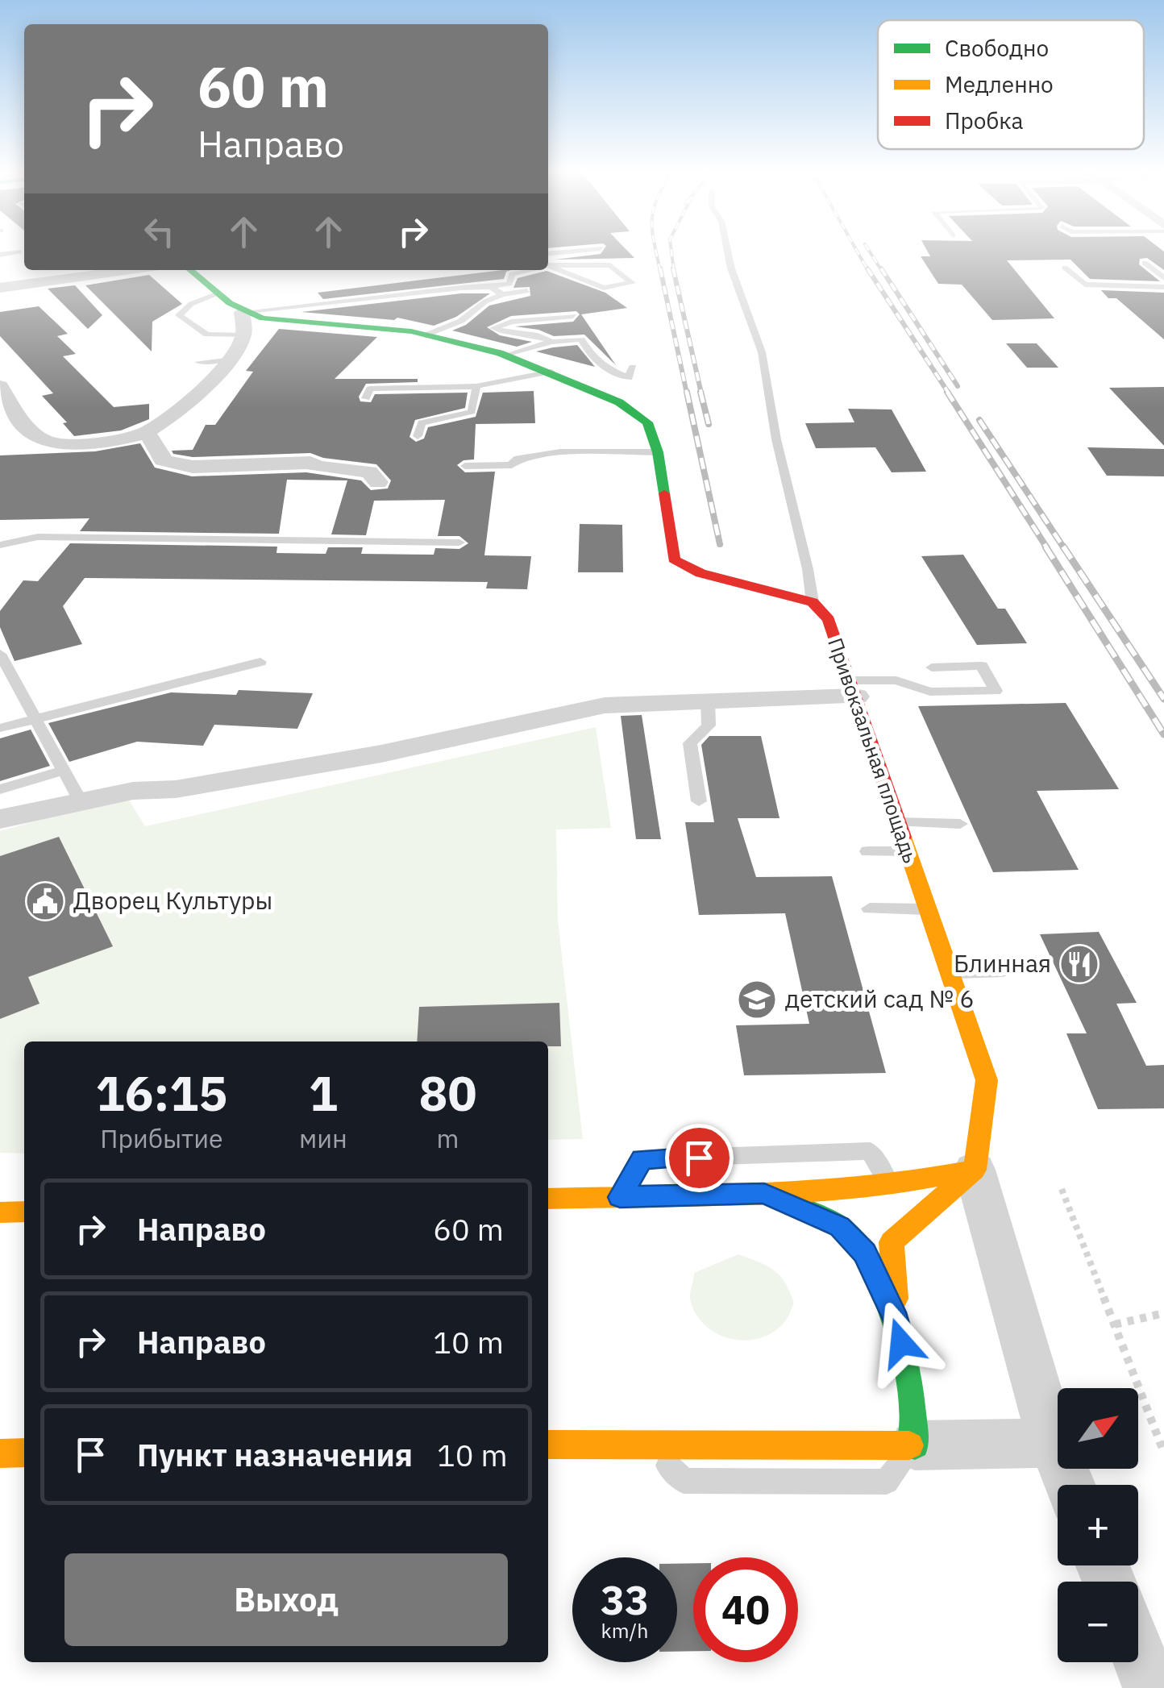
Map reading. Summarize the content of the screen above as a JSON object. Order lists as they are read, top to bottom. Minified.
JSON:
{"streets":{"street":["Привокзальная площадь"]},"places":{"public building":["Дворец Культуры"],"restaurant":["Блинная"],"school or university":["детский сад № 6"]},"legend":["Свободно","Медленно","Пробка"],"north":"top right","page":{"turn":["60 m","Направо"],"eta":["16:15","Прибытие","1","мин","80","m"],"list":[{"name":"Направо","value":"60 m"},{"name":"Направо","value":"10 m"},{"name":"Пункт назначения","value":"10 m"}],"map_buttons":["+","−"],"buttons":"Выход","speed":"33 km/h","limit":"40"}}
